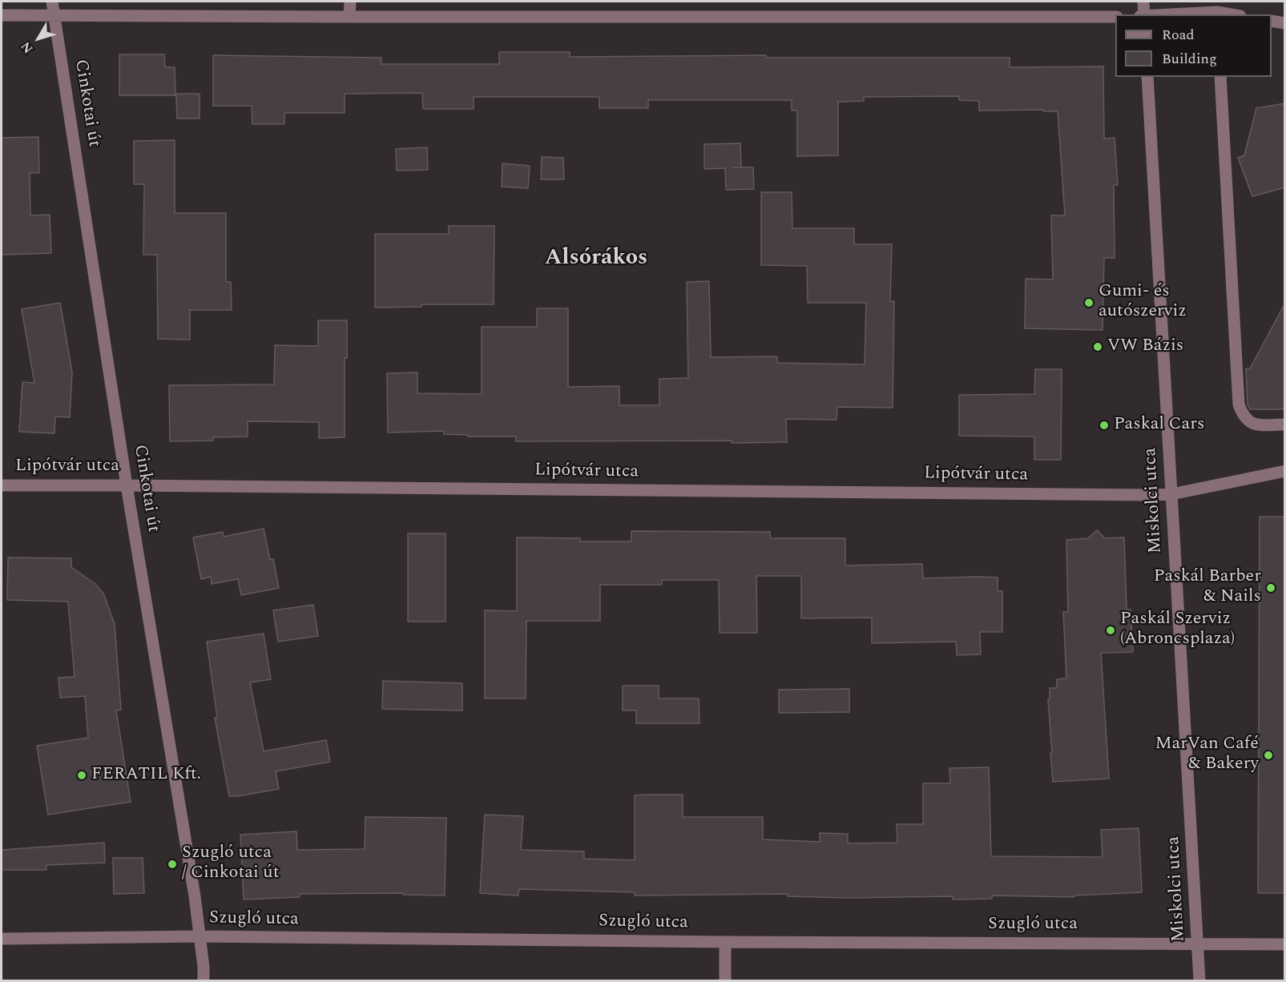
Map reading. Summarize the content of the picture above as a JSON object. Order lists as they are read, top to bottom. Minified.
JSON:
{"streets":{"street":["Cinkotai út","Lipótvár utca","Miskolci utca","Szugló utca"]},"crossings":[["Cinkotai út","Lipótvár utca"],["Cinkotai út","Szugló utca"],["Lipótvár utca","Miskolci utca"],["Miskolci utca","Szugló utca"]],"districts":["Alsórákos"],"places":["Gumi- és autószerviz","VW Bázis","Paskal Cars","Paskál Barber & Nails","Paskál Szerviz (Abroncsplaza)","MarVan Café & Bakery","FERATIL Kft.","Szugló utca / Cinkotai út"],"legend":["Road","Building"],"north":"bottom left"}
